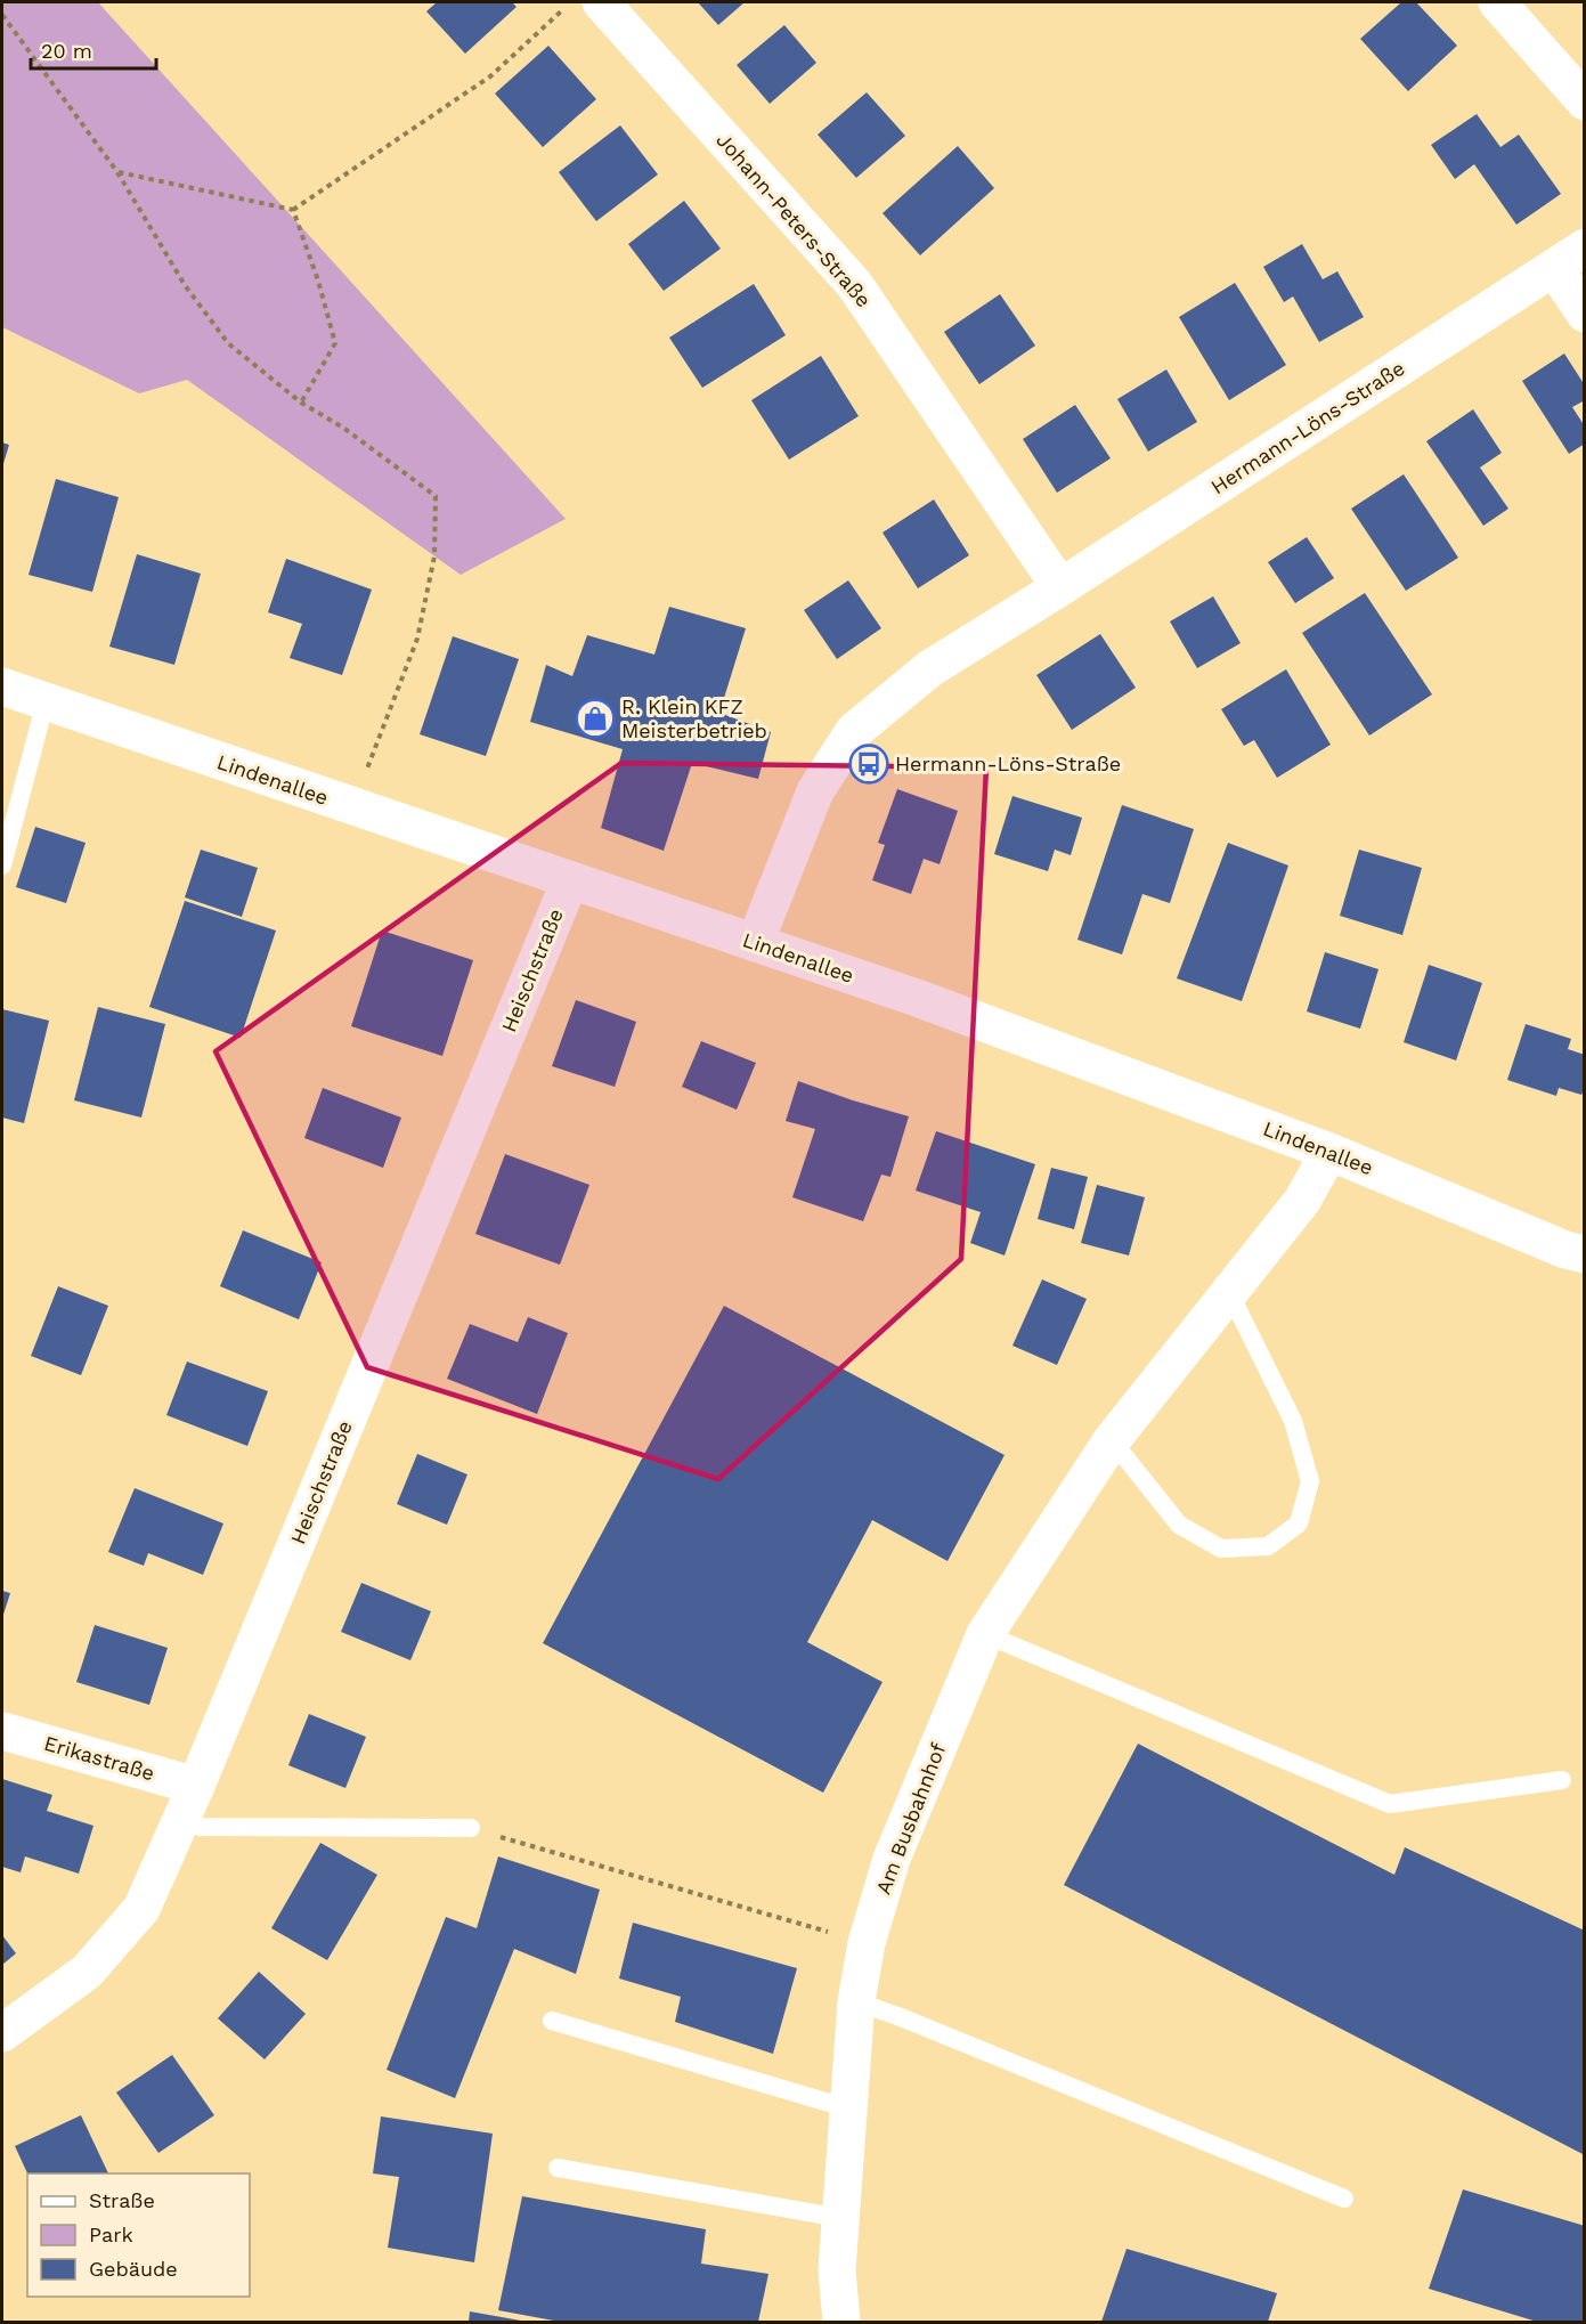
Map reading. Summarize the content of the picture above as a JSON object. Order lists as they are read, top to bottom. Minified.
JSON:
{"streets":{"street":["Johann-Peters-Straße","Hermann-Löns-Straße","Lindenallee","Heischstraße","Erikastraße","Am Busbahnhof"]},"crossings":[["Johann-Peters-Straße","Hermann-Löns-Straße"],["Hermann-Löns-Straße","Lindenallee"],["Lindenallee","Heischstraße"],["Lindenallee","Am Busbahnhof"],["Heischstraße","Erikastraße"]],"places":{"shop":["R. Klein KFZ Meisterbetrieb"],"bus stop":["Hermann-Löns-Straße"]},"legend":["Straße","Park","Gebäude"],"scale_bar":"20 m"}
